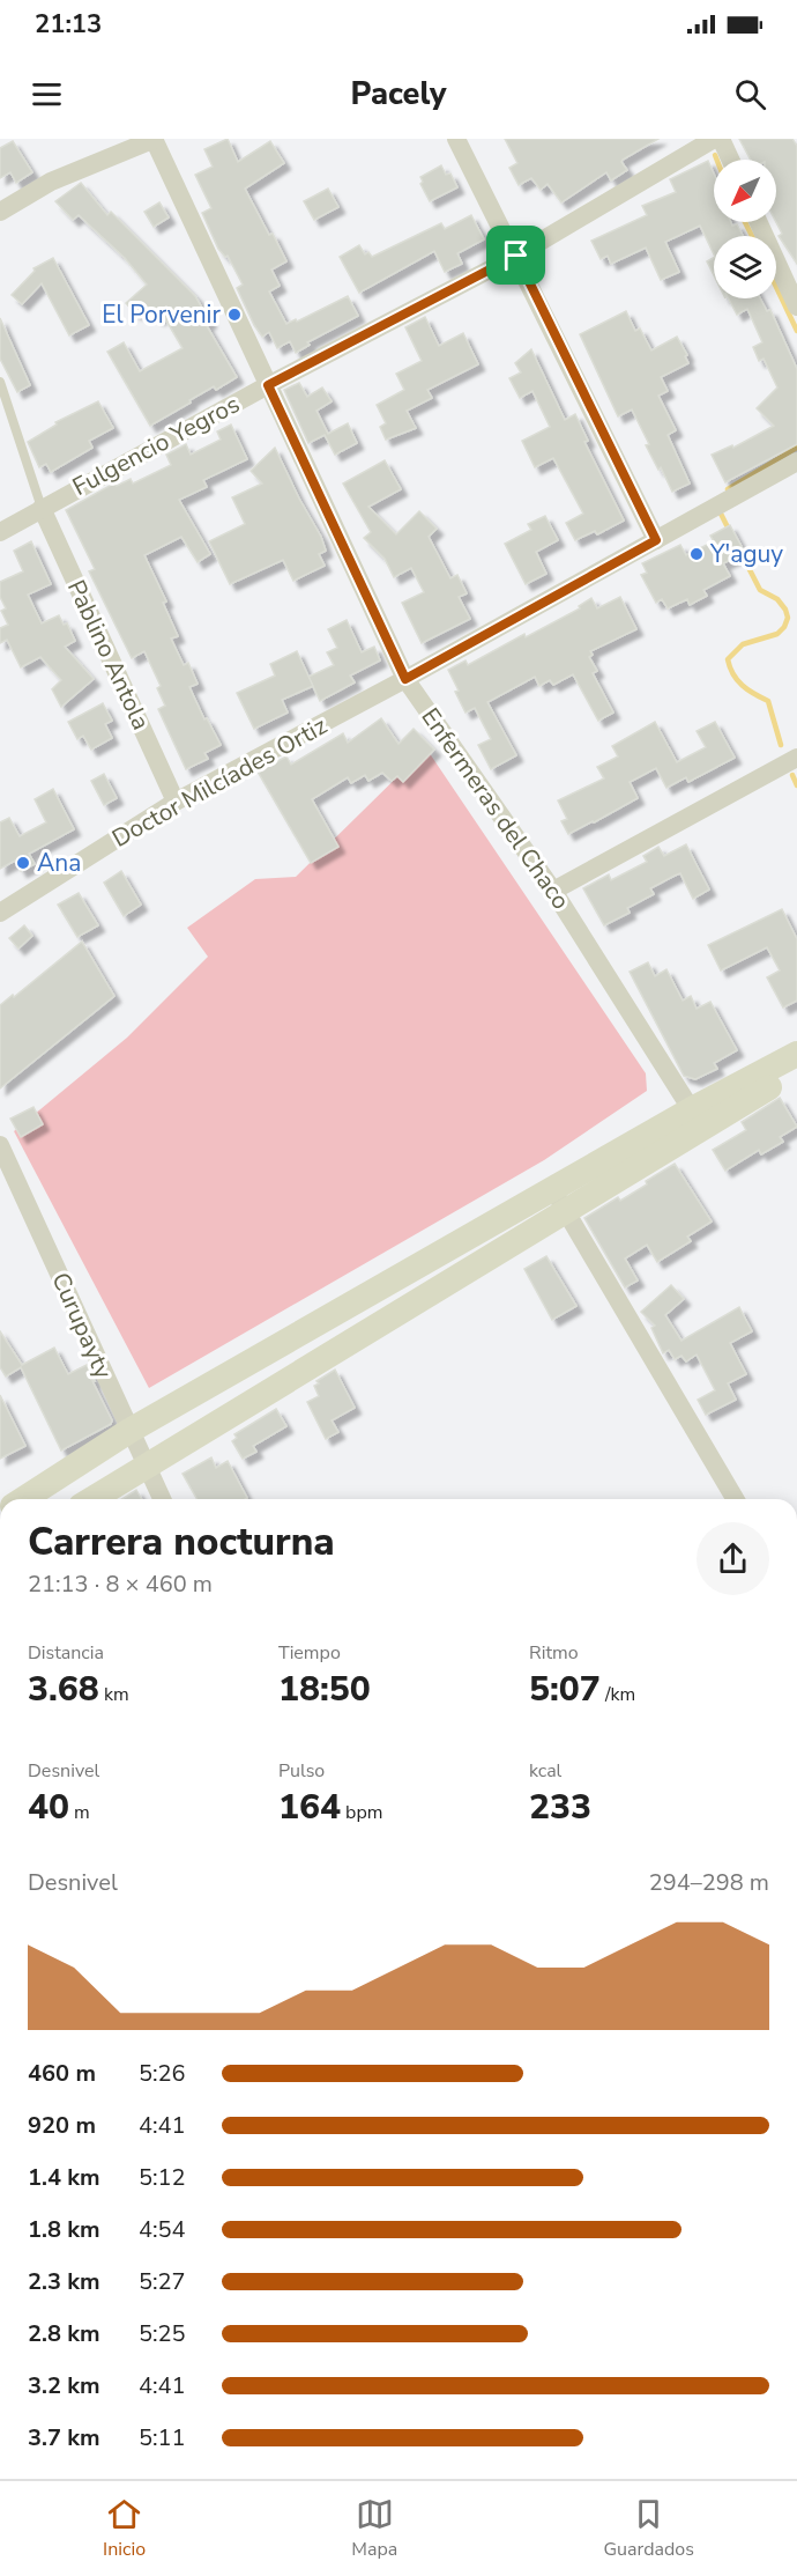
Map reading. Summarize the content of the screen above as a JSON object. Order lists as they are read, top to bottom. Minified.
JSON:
{"streets":{"street":["Fulgencio Yegros","Pablino Antola","Doctor Milcíades Ortiz","Enfermeras del Chaco","Curupayty"]},"crossings":[["Fulgencio Yegros","Pablino Antola"],["Fulgencio Yegros","Enfermeras del Chaco"],["Pablino Antola","Doctor Milcíades Ortiz"],["Doctor Milcíades Ortiz","Enfermeras del Chaco"]],"places":["El Porvenir","Y'aguy","Ana"],"north":"bottom left","page":{"status":"21:13","header":"Pacely","heading":["Carrera nocturna","21:13 · 8 × 460 m"],"stats":[["Distancia","3.68 km"],["Tiempo","18:50"],["Ritmo","5:07 /km"],["Desnivel","40 m"],["Pulso","164 bpm"],["kcal","233"]],"chart":["Desnivel","294–298 m"],"list":[{"name":"460 m","note":"5:26"},{"name":"920 m","note":"4:41"},{"name":"1.4 km","note":"5:12"},{"name":"1.8 km","note":"4:54"},{"name":"2.3 km","note":"5:27"},{"name":"2.8 km","note":"5:25"},{"name":"3.2 km","note":"4:41"},{"name":"3.7 km","note":"5:11"}],"tabs":["Inicio","Mapa","Guardados"]}}
